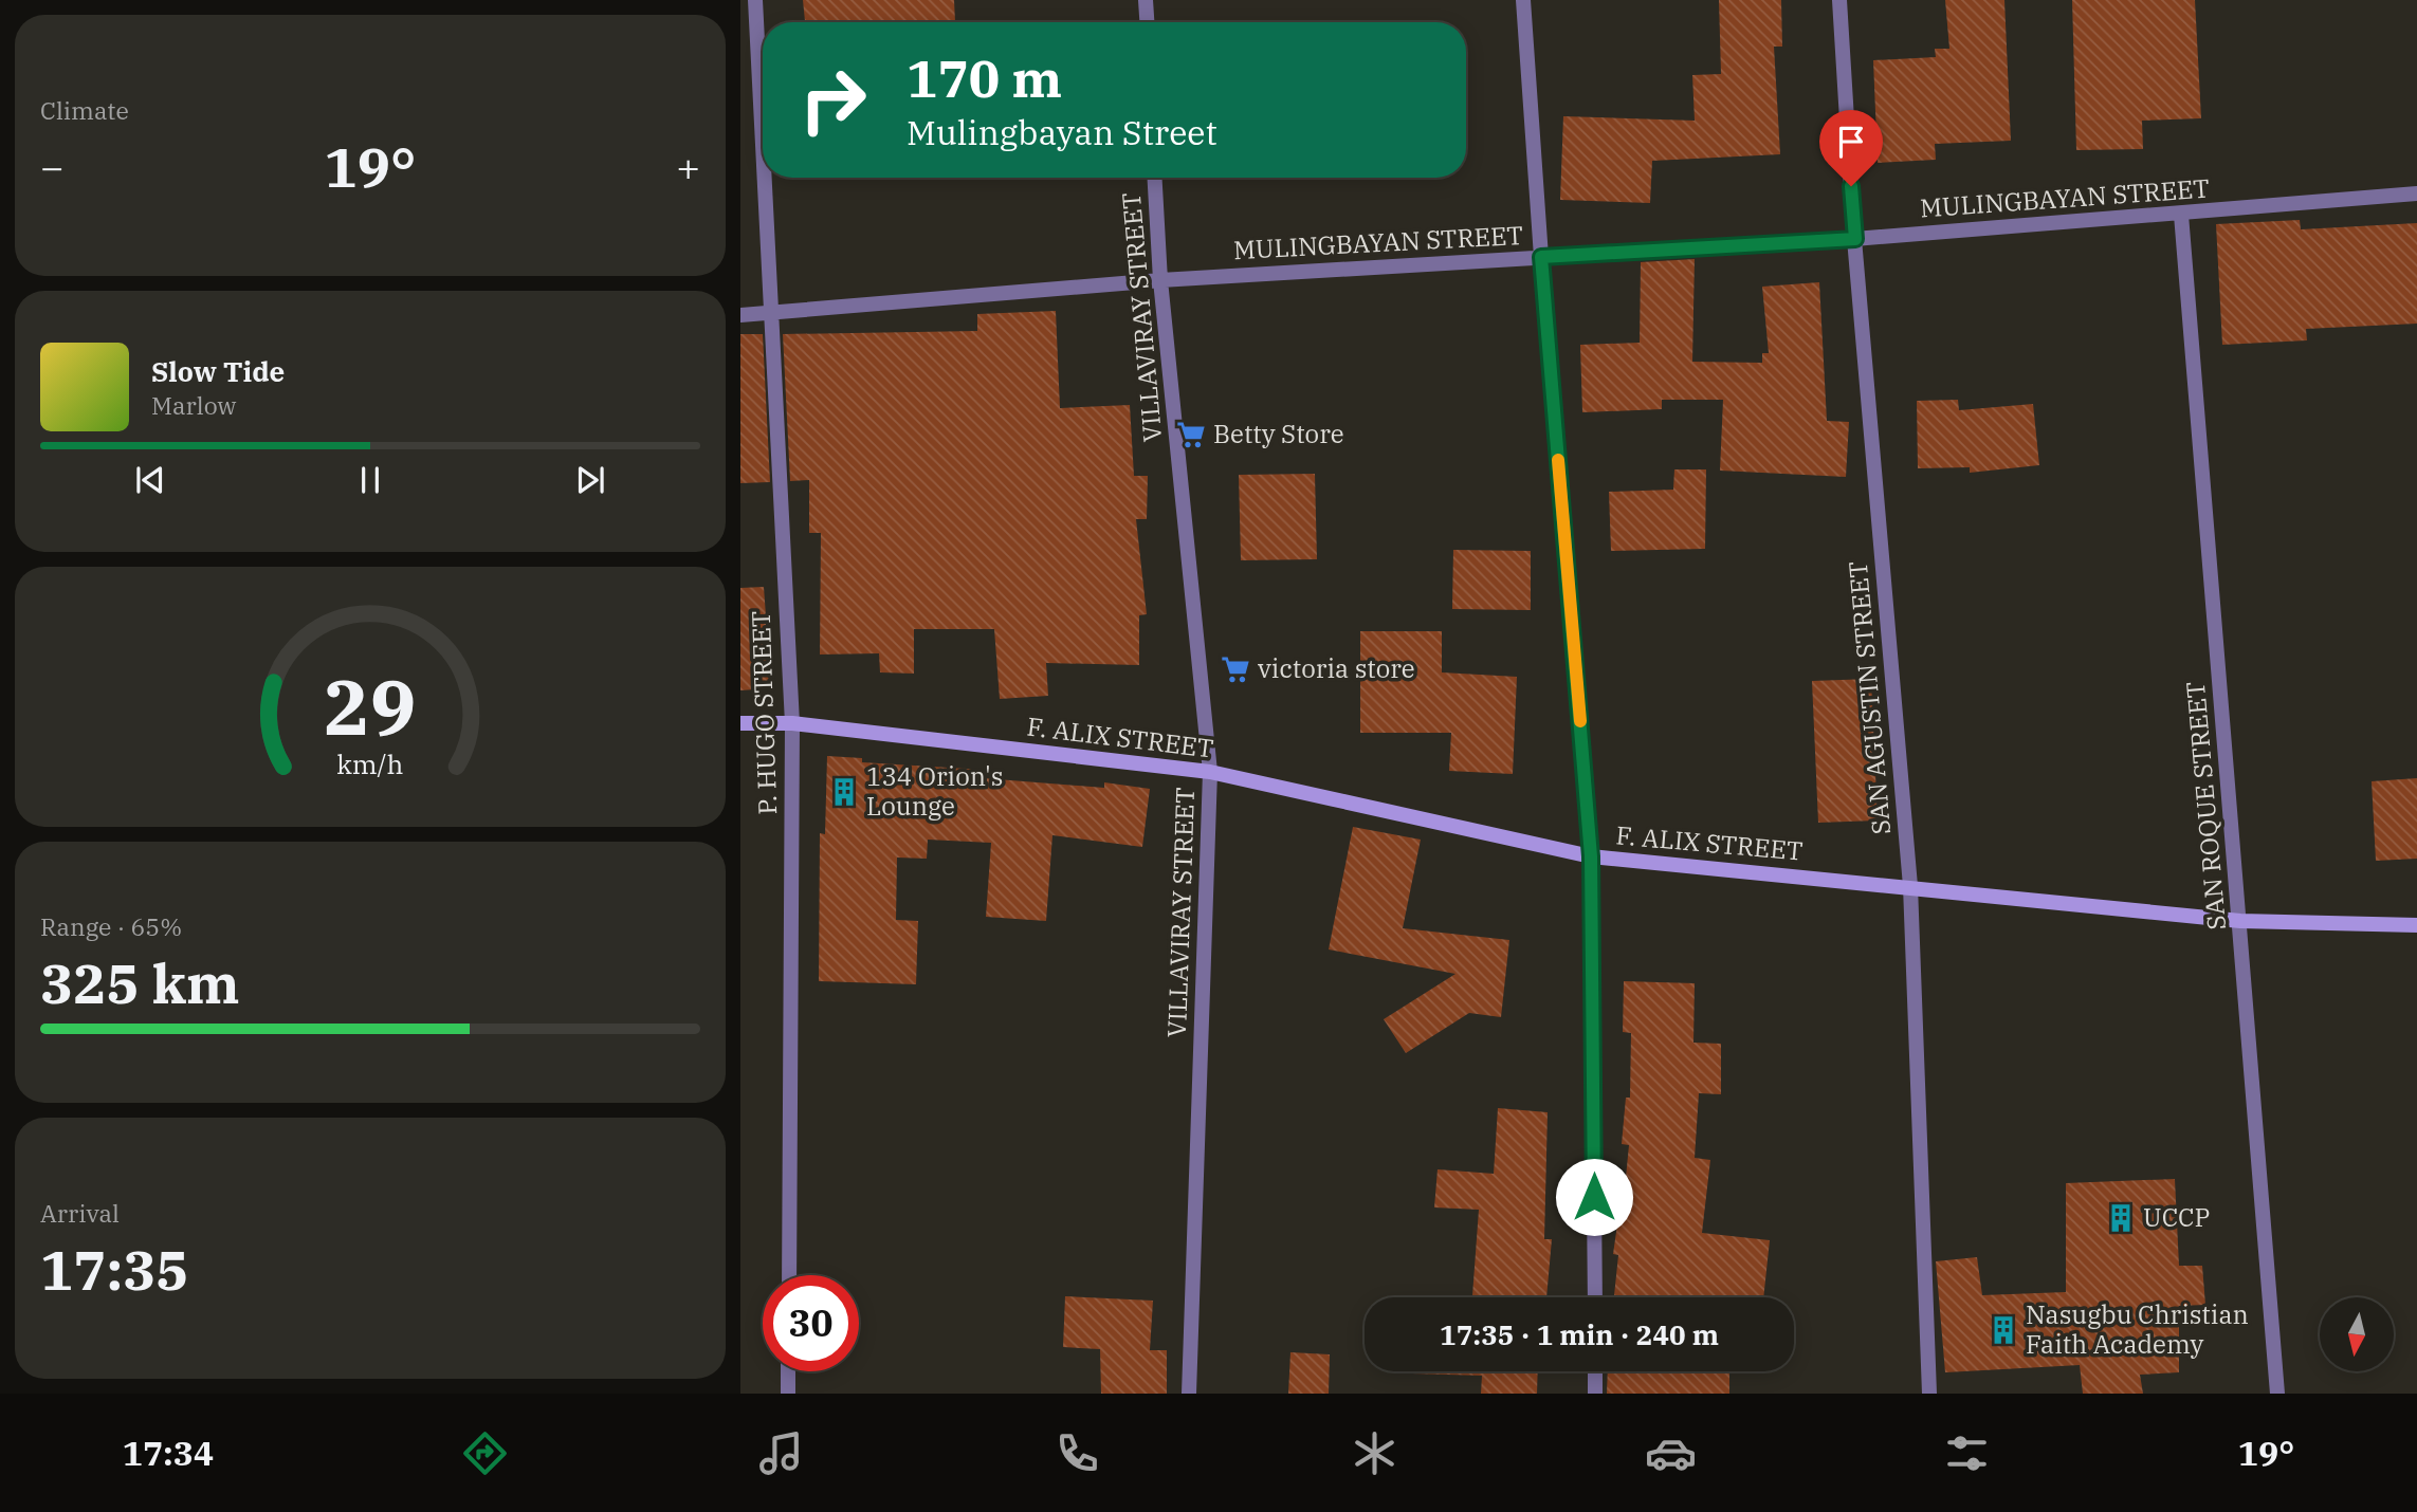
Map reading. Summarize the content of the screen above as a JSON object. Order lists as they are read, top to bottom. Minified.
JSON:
{"streets":{"main road":["F. ALIX STREET"],"street":["MULINGBAYAN STREET","VILLAVIRAY STREET","SAN AGUSTIN STREET","P. HUGO STREET","SAN ROQUE STREET"]},"crossings":[["MULINGBAYAN STREET","VILLAVIRAY STREET"],["MULINGBAYAN STREET","SAN AGUSTIN STREET"],["MULINGBAYAN STREET","P. HUGO STREET"],["MULINGBAYAN STREET","SAN ROQUE STREET"],["VILLAVIRAY STREET","F. ALIX STREET"],["SAN AGUSTIN STREET","F. ALIX STREET"],["P. HUGO STREET","F. ALIX STREET"],["F. ALIX STREET","SAN ROQUE STREET"]],"places":{"supermarket":["Betty Store","victoria store"],"building":["134 Orion's Lounge","UCCP","Nasugbu Christian Faith Academy"]},"north":"bottom","page":{"tile":["Climate",["Range · 65%","325 km"],["Arrival","17:35"]],"turn":["170 m","Mulingbayan Street"],"heat":["−","19°","+"],"song":["Slow Tide","Marlow"],"limit":"30","trip":"17:35 · 1 min · 240 m","tabs":["17:34","19°"],"gauge":["29","km/h"]}}
